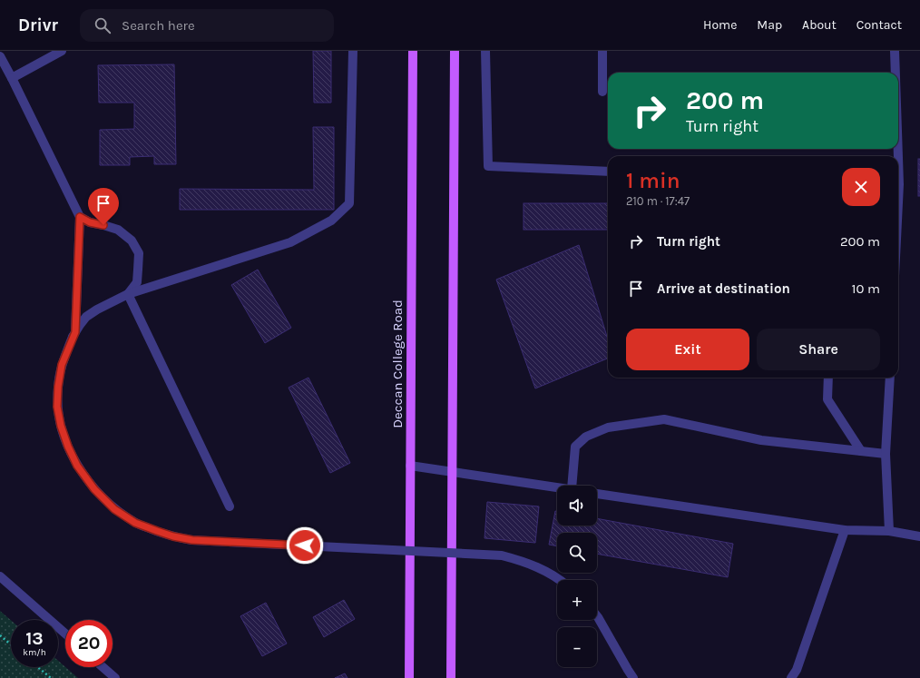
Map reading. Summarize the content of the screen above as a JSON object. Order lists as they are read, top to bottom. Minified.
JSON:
{"streets":{"main road":["Deccan College Road"]},"page":{"header":"Drivr","search":"Search here","nav":["Home","Map","About","Contact"],"turn":["200 m","Turn right"],"heading":["1 min","210 m · 17:47"],"list":[{"name":"Turn right","value":"200 m"},{"name":"Arrive at destination","value":"10 m"}],"buttons":["Exit","Share"],"map_buttons":["+","−"],"speed":"13 km/h","limit":"20"}}
